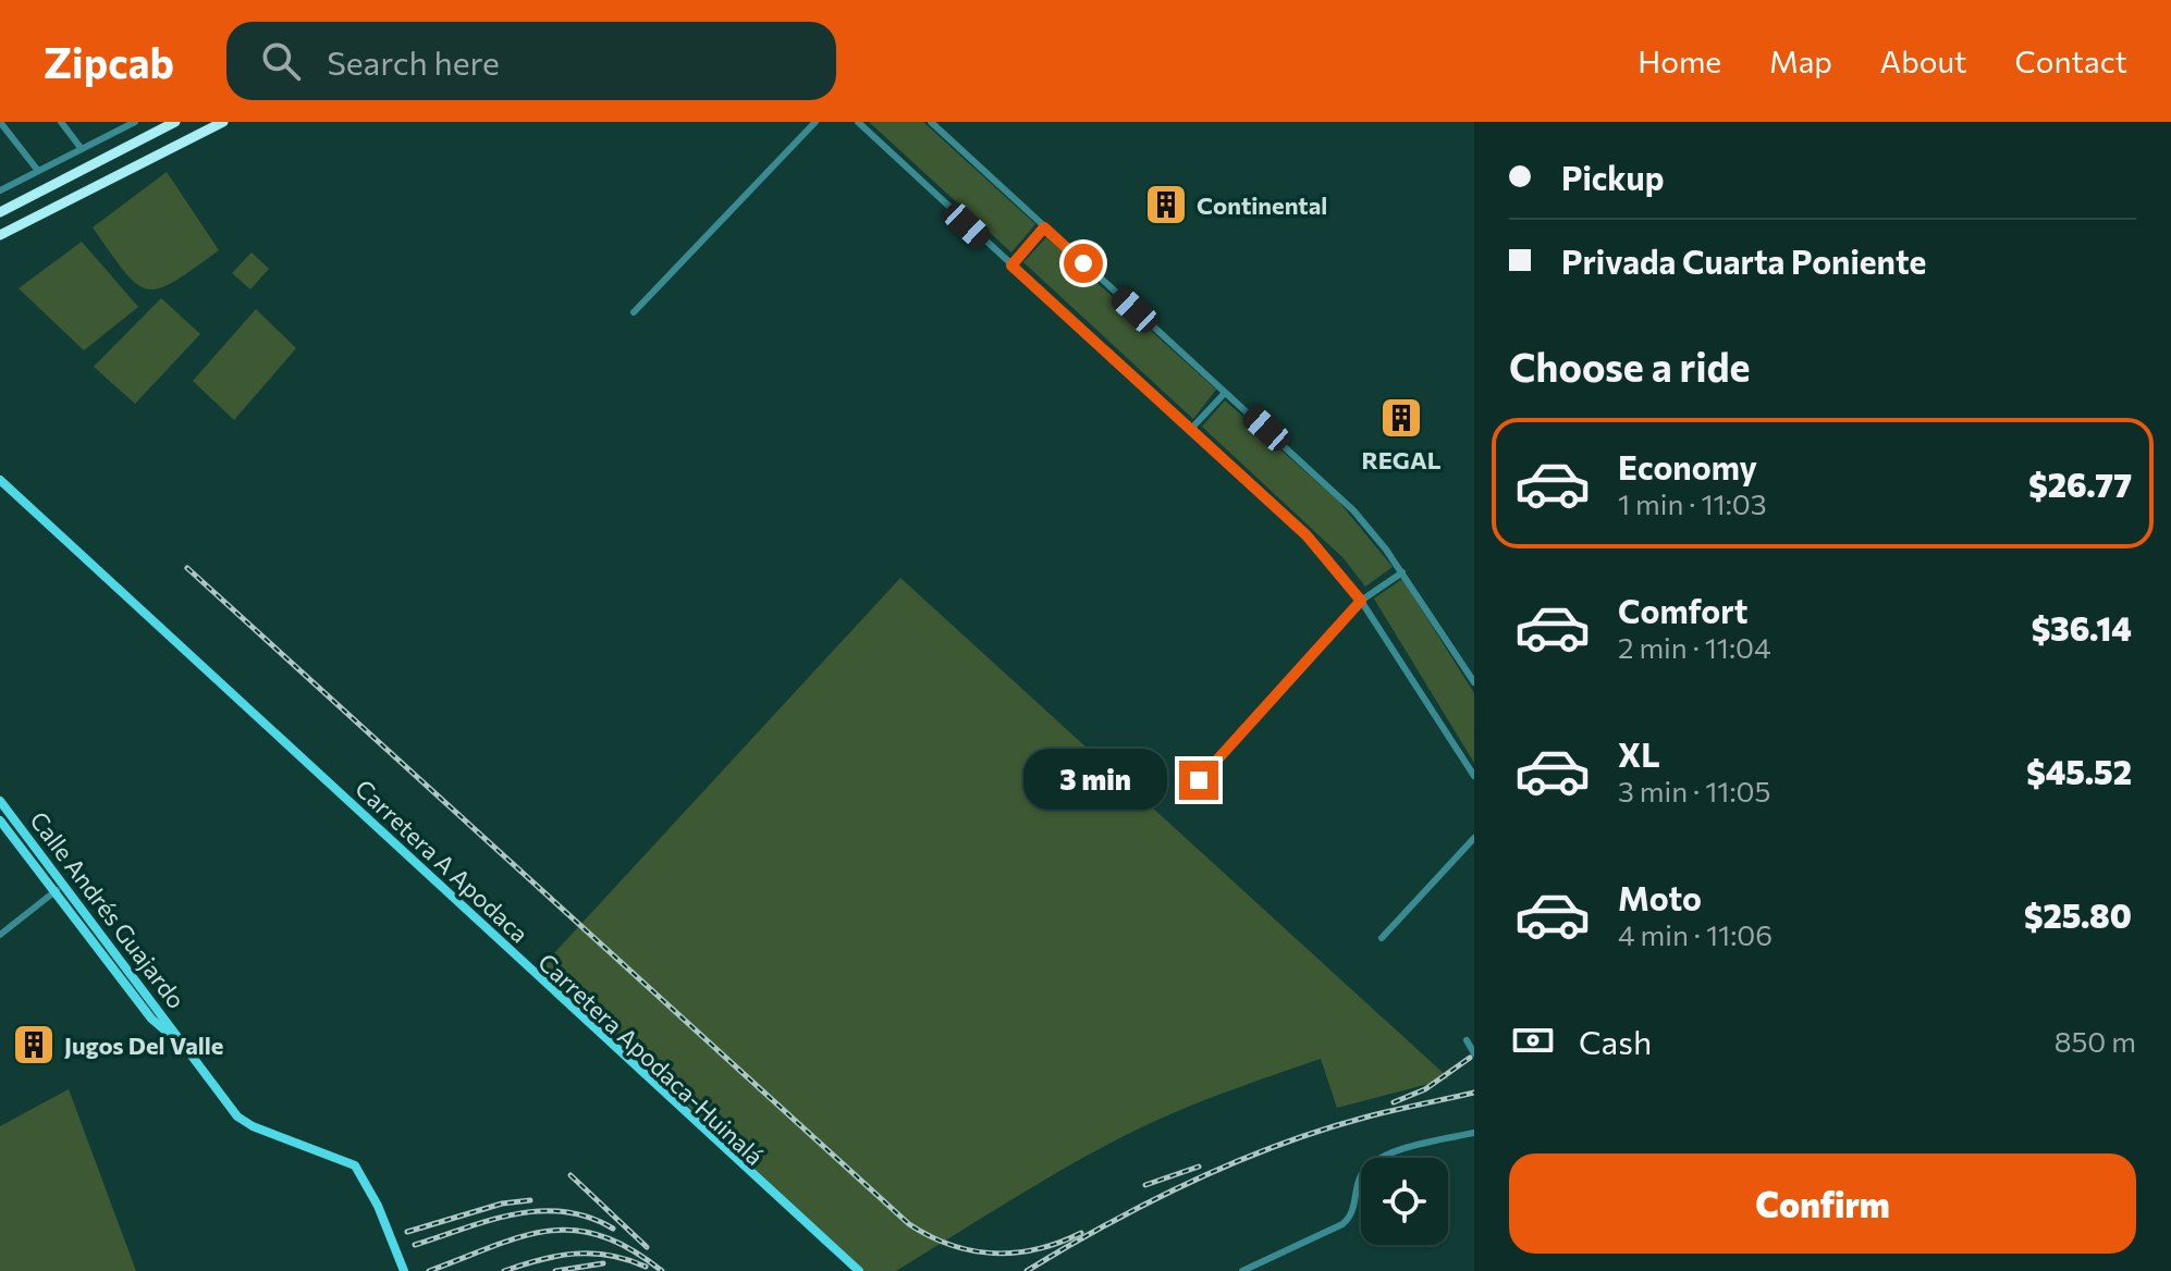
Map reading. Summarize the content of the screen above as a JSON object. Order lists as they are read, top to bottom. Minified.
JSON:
{"streets":{"main road":["Calle Andrés Guajardo","Carretera Apodaca-Huinalá"]},"places":{"building":["Continental","REGAL","Jugos Del Valle"]},"page":{"header":"Zipcab","search":"Search here","nav":["Home","Map","About","Contact"],"banner":["Pickup","Privada Cuarta Poniente"],"heading":"Choose a ride","list":[{"name":"Economy","note":"1 min · 11:03","value":"$26.77"},{"name":"Comfort","note":"2 min · 11:04","value":"$36.14"},{"name":"XL","note":"3 min · 11:05","value":"$45.52"},{"name":"Moto","note":"4 min · 11:06","value":"$25.80"}],"bubble":"3 min","pay":["Cash","850 m"],"buttons":"Confirm"}}
